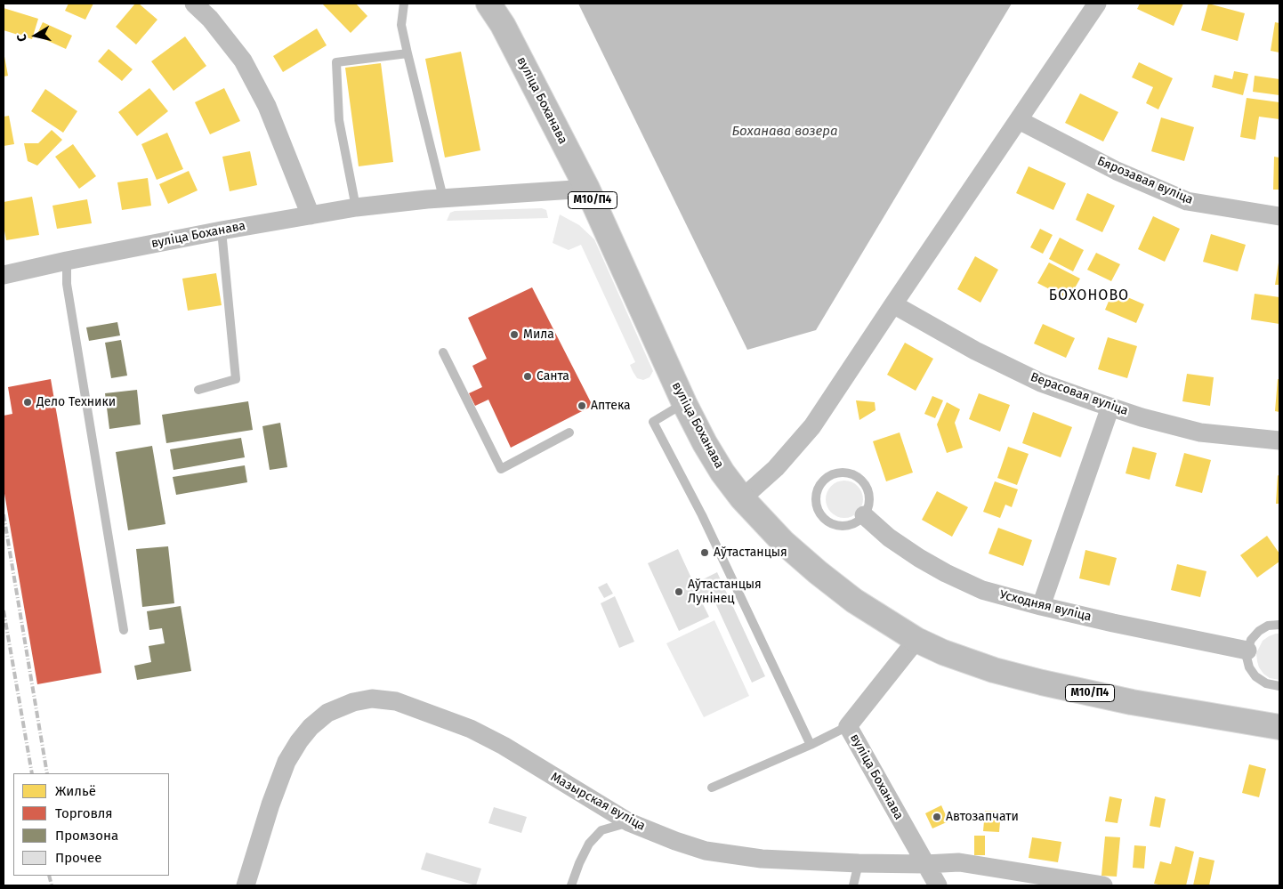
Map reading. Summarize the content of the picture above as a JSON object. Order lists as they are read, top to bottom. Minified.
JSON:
{"streets":{"main road":["вуліца Боханава","М10/П4"],"street":["Бярозавая вуліца","Верасовая вуліца","Усходняя вуліца","Мазырская вуліца"]},"crossings":[["вуліца Боханава","М10/П4"],["вуліца Боханава","Мазырская вуліца"]],"districts":["БОХОНОВО"],"water":["Боханава возера"],"places":["Мила","Санта","Дело Техники","Аптека","Аўтастанцыя","Аўтастанцыя Лунінец","Автозапчати"],"legend":["Жильё","Торговля","Промзона","Прочее"],"north":"left"}
